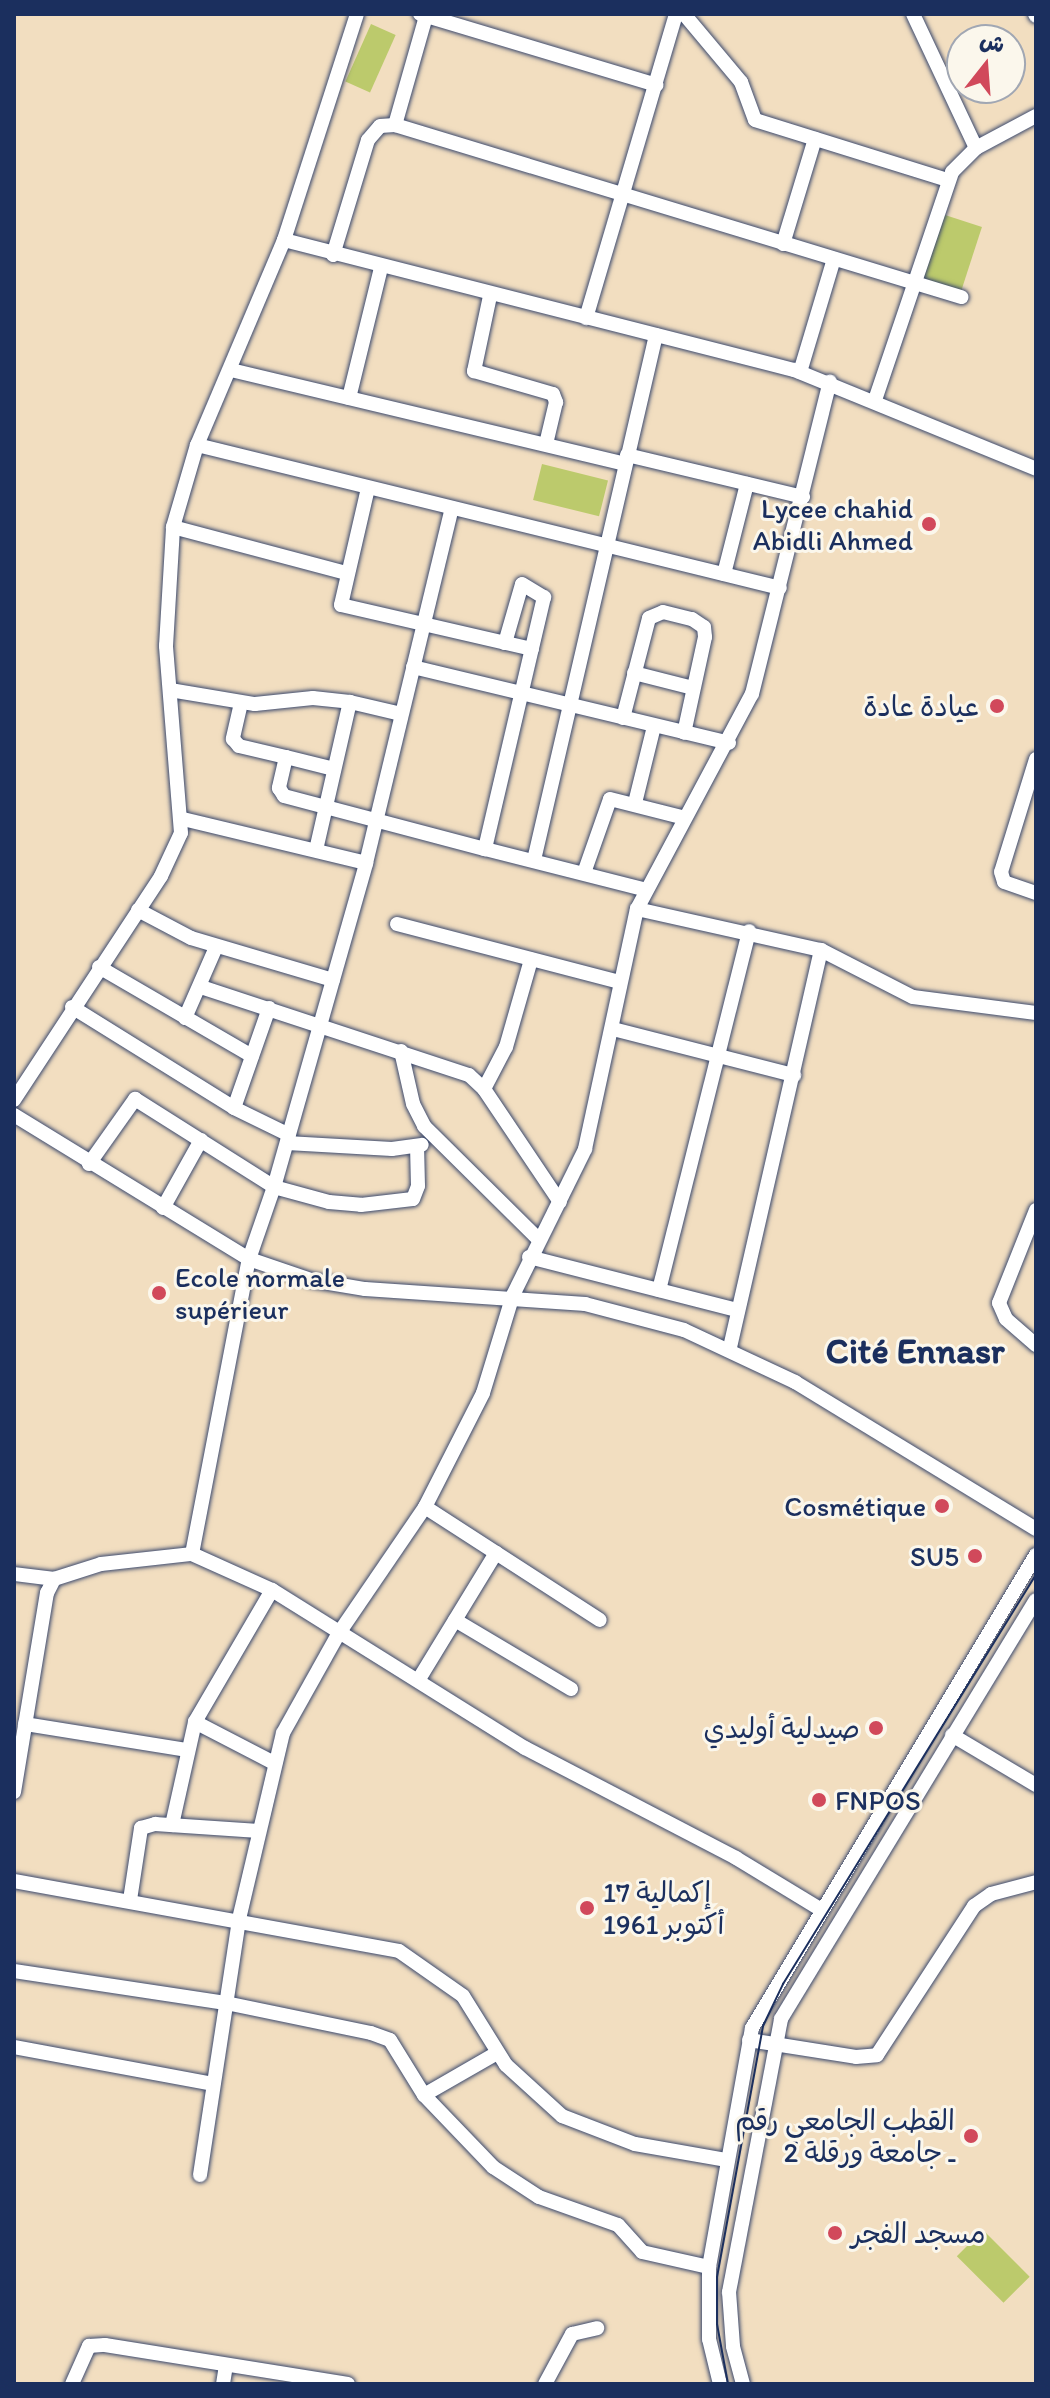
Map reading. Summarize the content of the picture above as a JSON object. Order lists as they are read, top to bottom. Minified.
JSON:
{"districts":["Cité Ennasr"],"places":["Lycee chahid Abidli Ahmed","عيادة عادة","Ecole normale supérieur","Cosmétique","SU5","صيدلية أوليدي","FNPOS","إكمالية 17 أكتوبر 1961","القطب الجامعي رقم 2 ـ جامعة ورقلة","مسجد الفجر"],"north":"top"}
